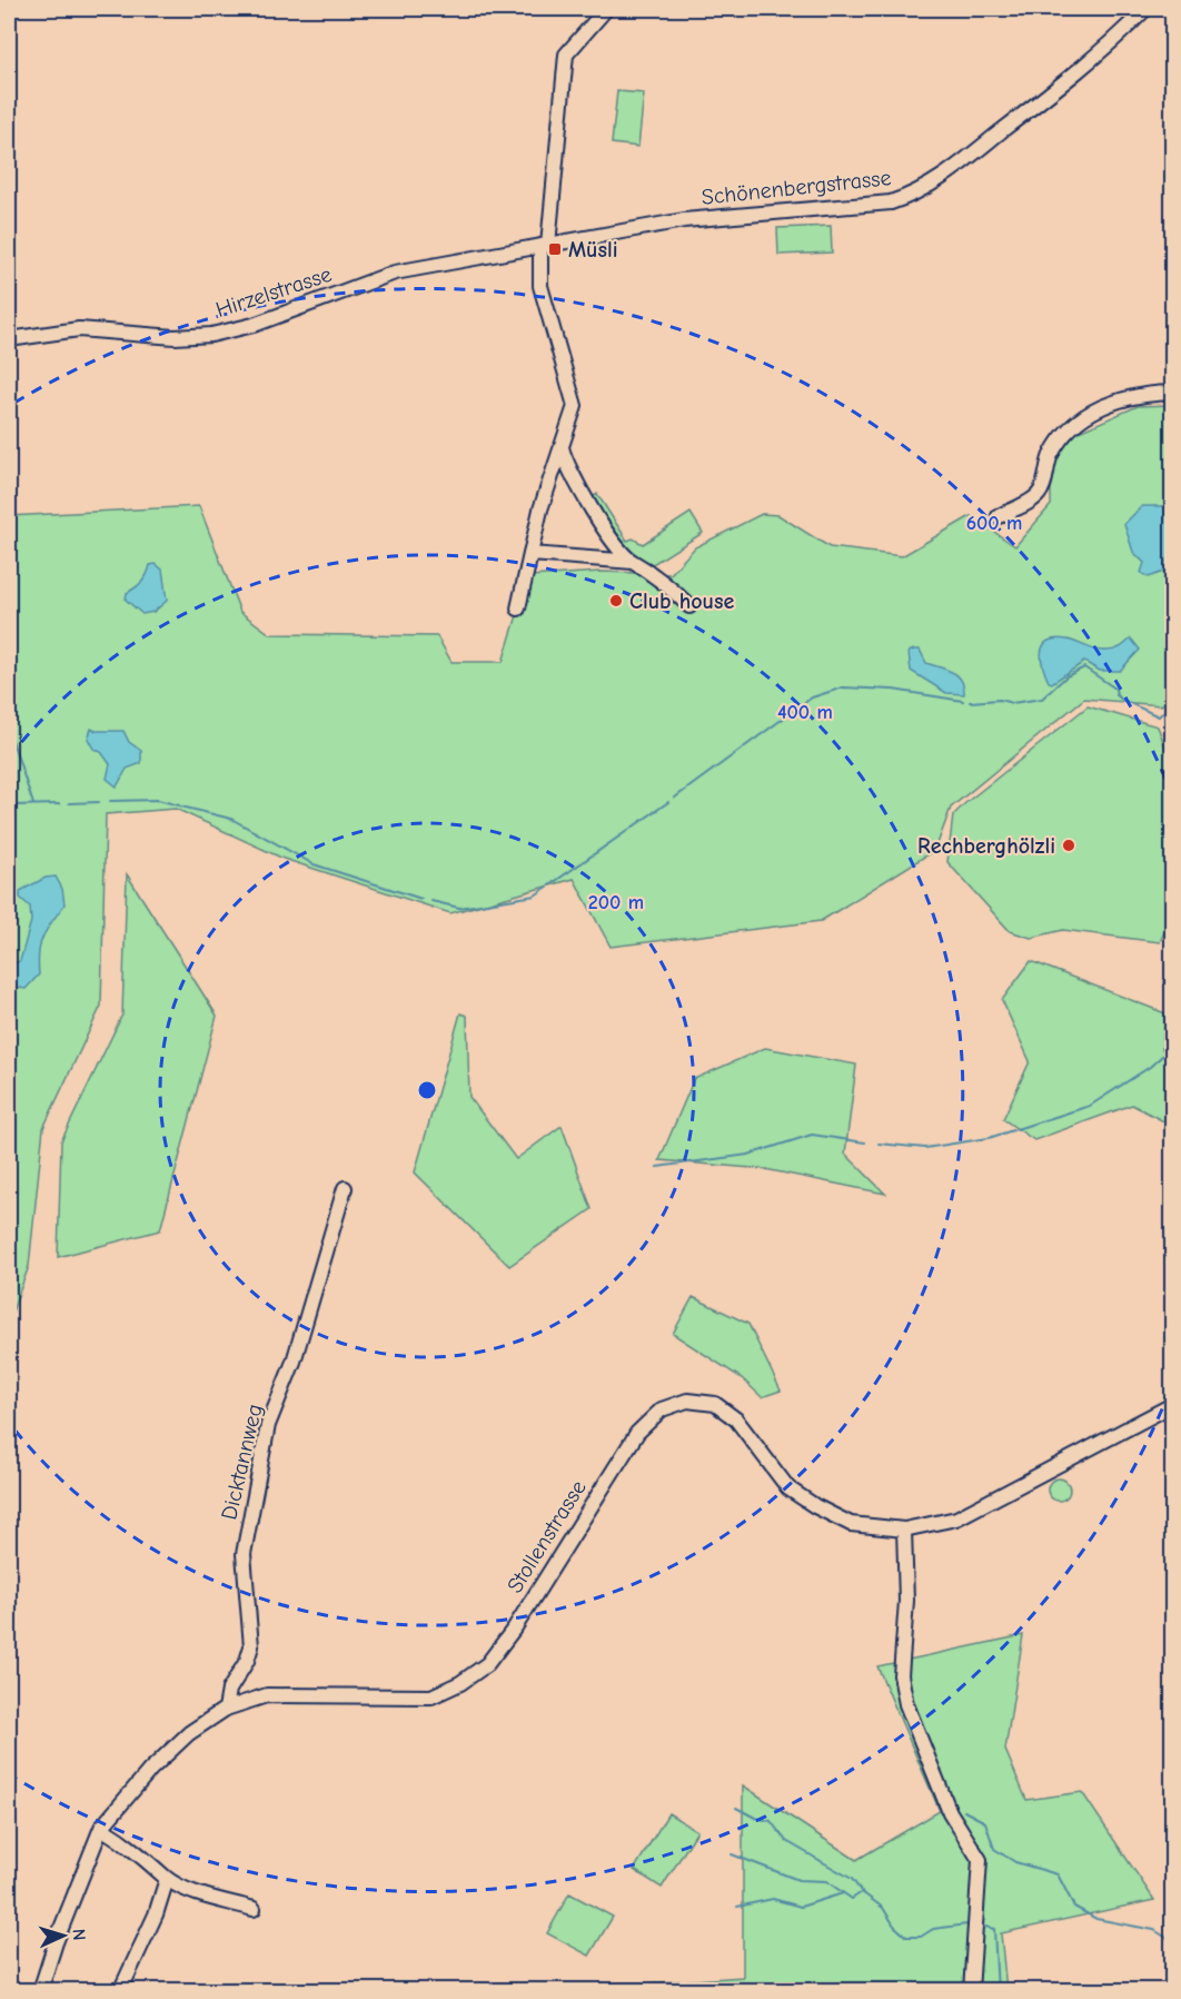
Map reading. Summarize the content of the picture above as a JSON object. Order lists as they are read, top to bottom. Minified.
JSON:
{"streets":{"street":["Schönenbergstrasse","Hirzelstrasse","Dicktannweg","Stollenstrasse"]},"crossings":[["Schönenbergstrasse","Hirzelstrasse"],["Dicktannweg","Stollenstrasse"]],"places":{"transit":["Müsli"],"other":["Club house","Rechberghölzli"]},"north":"right","rings":["600 m","400 m","200 m"]}
